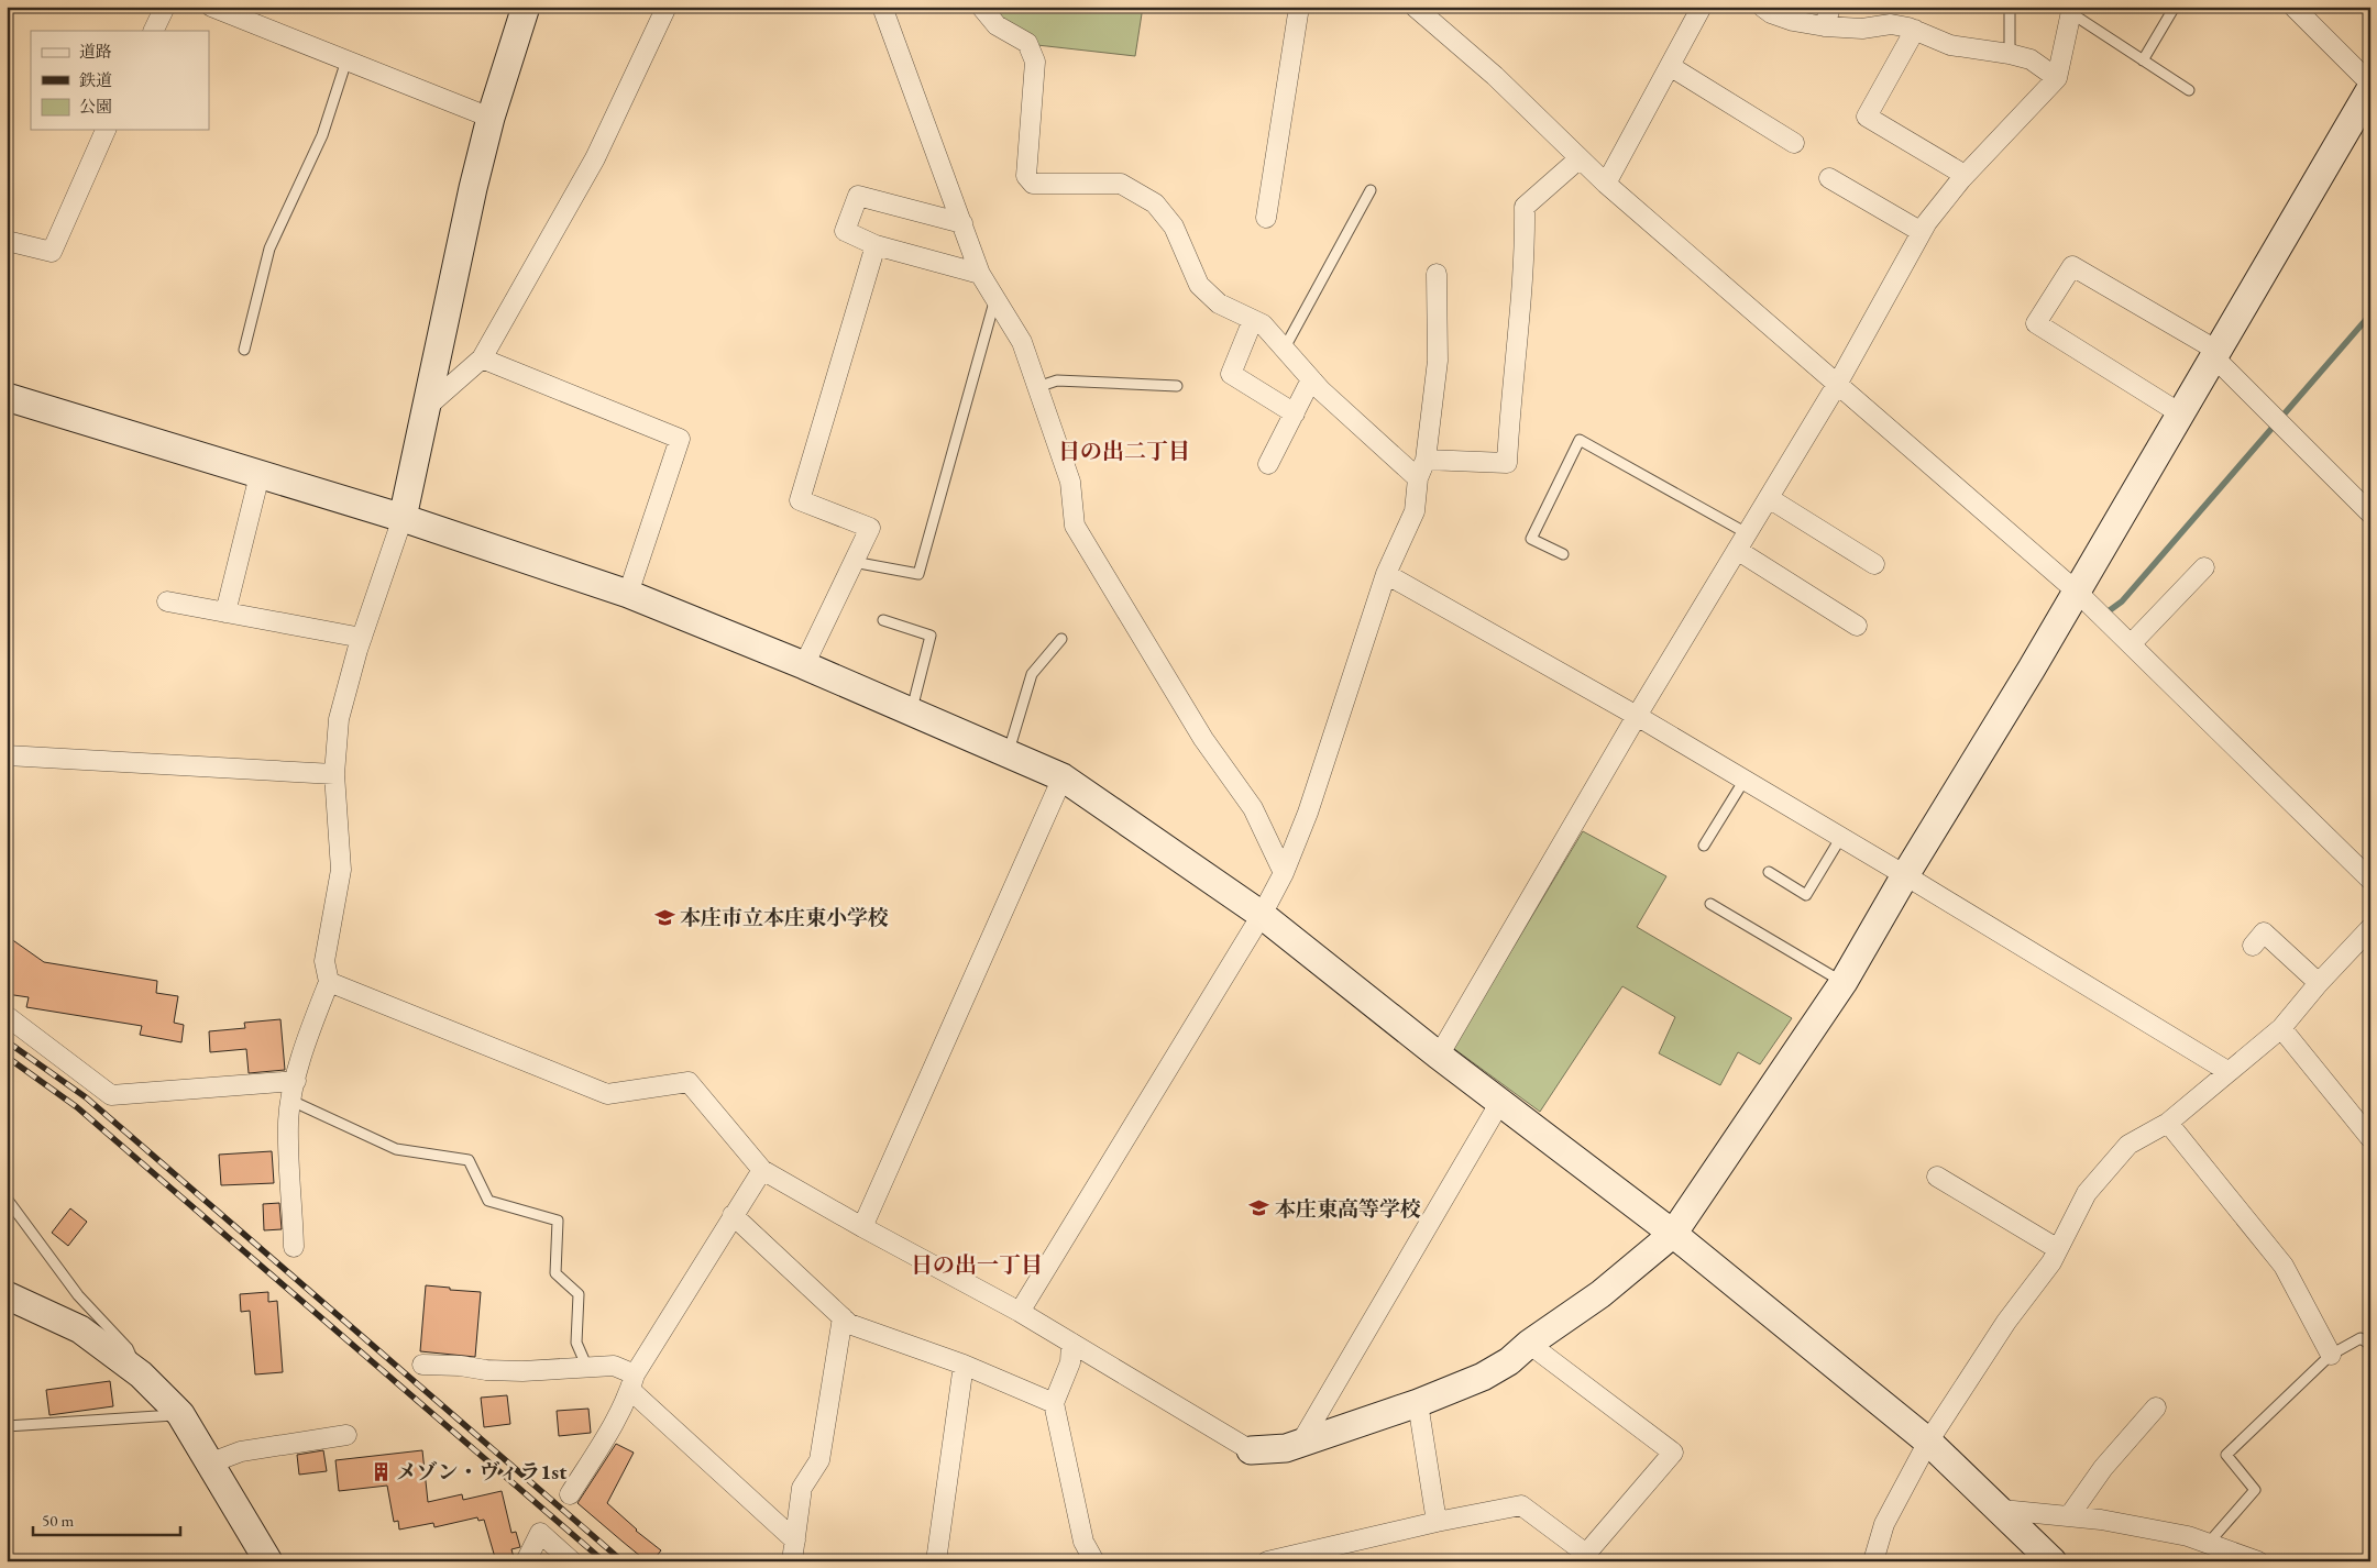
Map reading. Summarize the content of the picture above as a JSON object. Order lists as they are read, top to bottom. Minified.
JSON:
{"districts":["日の出二丁目","日の出一丁目"],"places":{"school or university":["本庄市立本庄東小学校","本庄東高等学校"],"building":["メゾン・ヴィラ1st"]},"legend":["道路","鉄道","公園"],"scale_bar":"50 m"}
